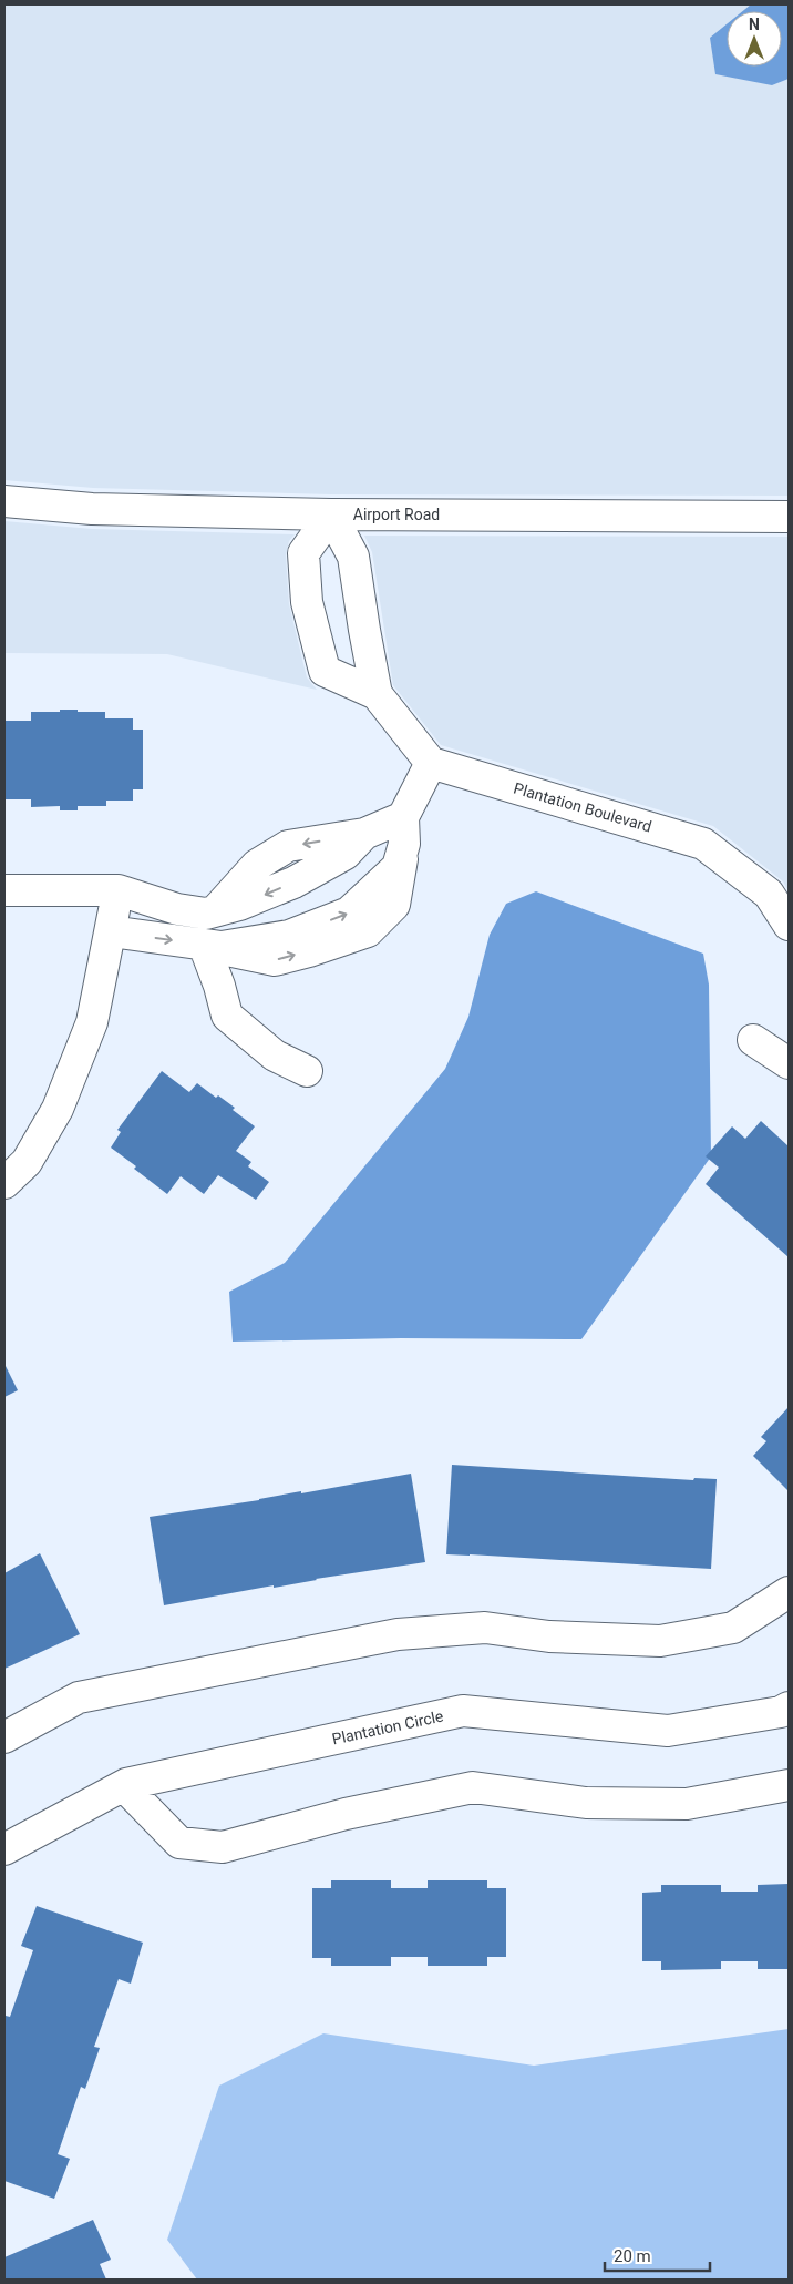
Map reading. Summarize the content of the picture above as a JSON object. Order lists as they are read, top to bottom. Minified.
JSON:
{"streets":{"street":["Airport Road","Plantation Boulevard","Plantation Circle"]},"scale_bar":"20 m","north":"top"}
